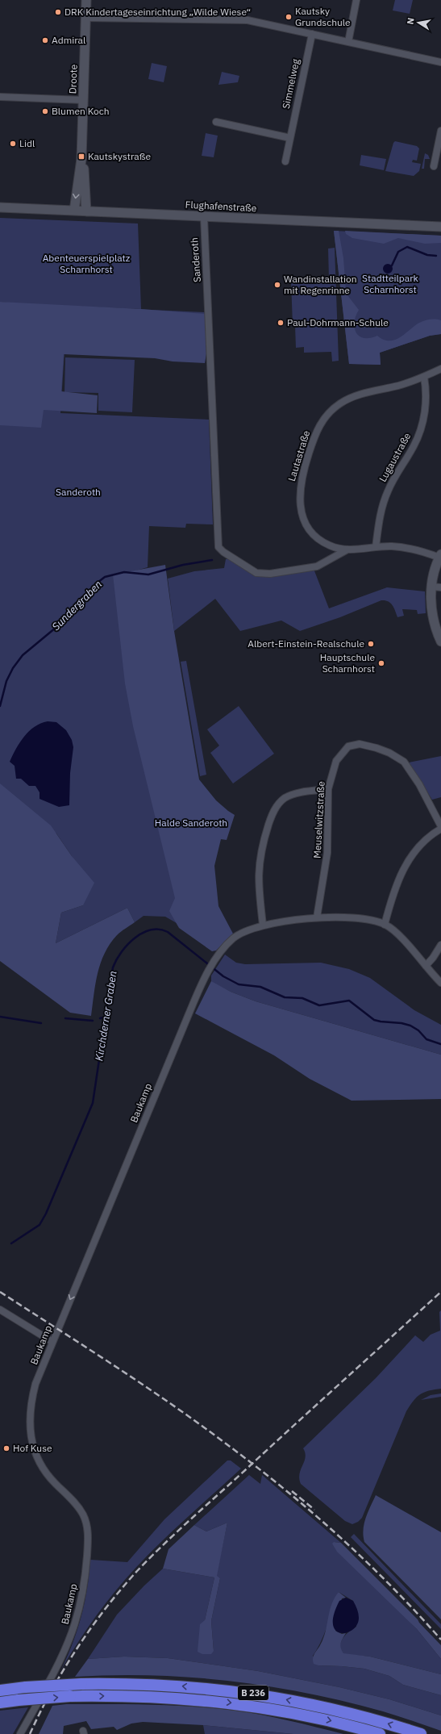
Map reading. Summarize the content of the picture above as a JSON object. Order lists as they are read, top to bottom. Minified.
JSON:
{"streets":{"highway":["B 236"],"main road":["Droote","Flughafenstraße"],"street":["Simmelweg","Sanderoth","Lautastraße","Lugaustraße","Meuselwitzstraße","Baukamp"]},"crossings":[["Droote","Flughafenstraße"],["Flughafenstraße","Sanderoth"],["Sanderoth","Lautastraße"],["Lautastraße","Lugaustraße"],["Meuselwitzstraße","Baukamp"]],"one_way":["Baukamp"],"water":["Sundergraben","Kirchderner Graben"],"parks":["Abenteuerspielplatz Scharnhorst","Stadtteilpark Scharnhorst","Sanderoth","Halde Sanderoth"],"places":{"other":["DRK Kindertageseinrichtung „Wilde Wiese“","Kautsky Grundschule","Admiral","Blumen Koch","Lidl","Wandinstallation mit Regenrinne","Paul-Dohrmann-Schule","Albert-Einstein-Realschule","Hauptschule Scharnhorst","Hof Kuse"],"transit":["Kautskystraße"]},"north":"left"}
